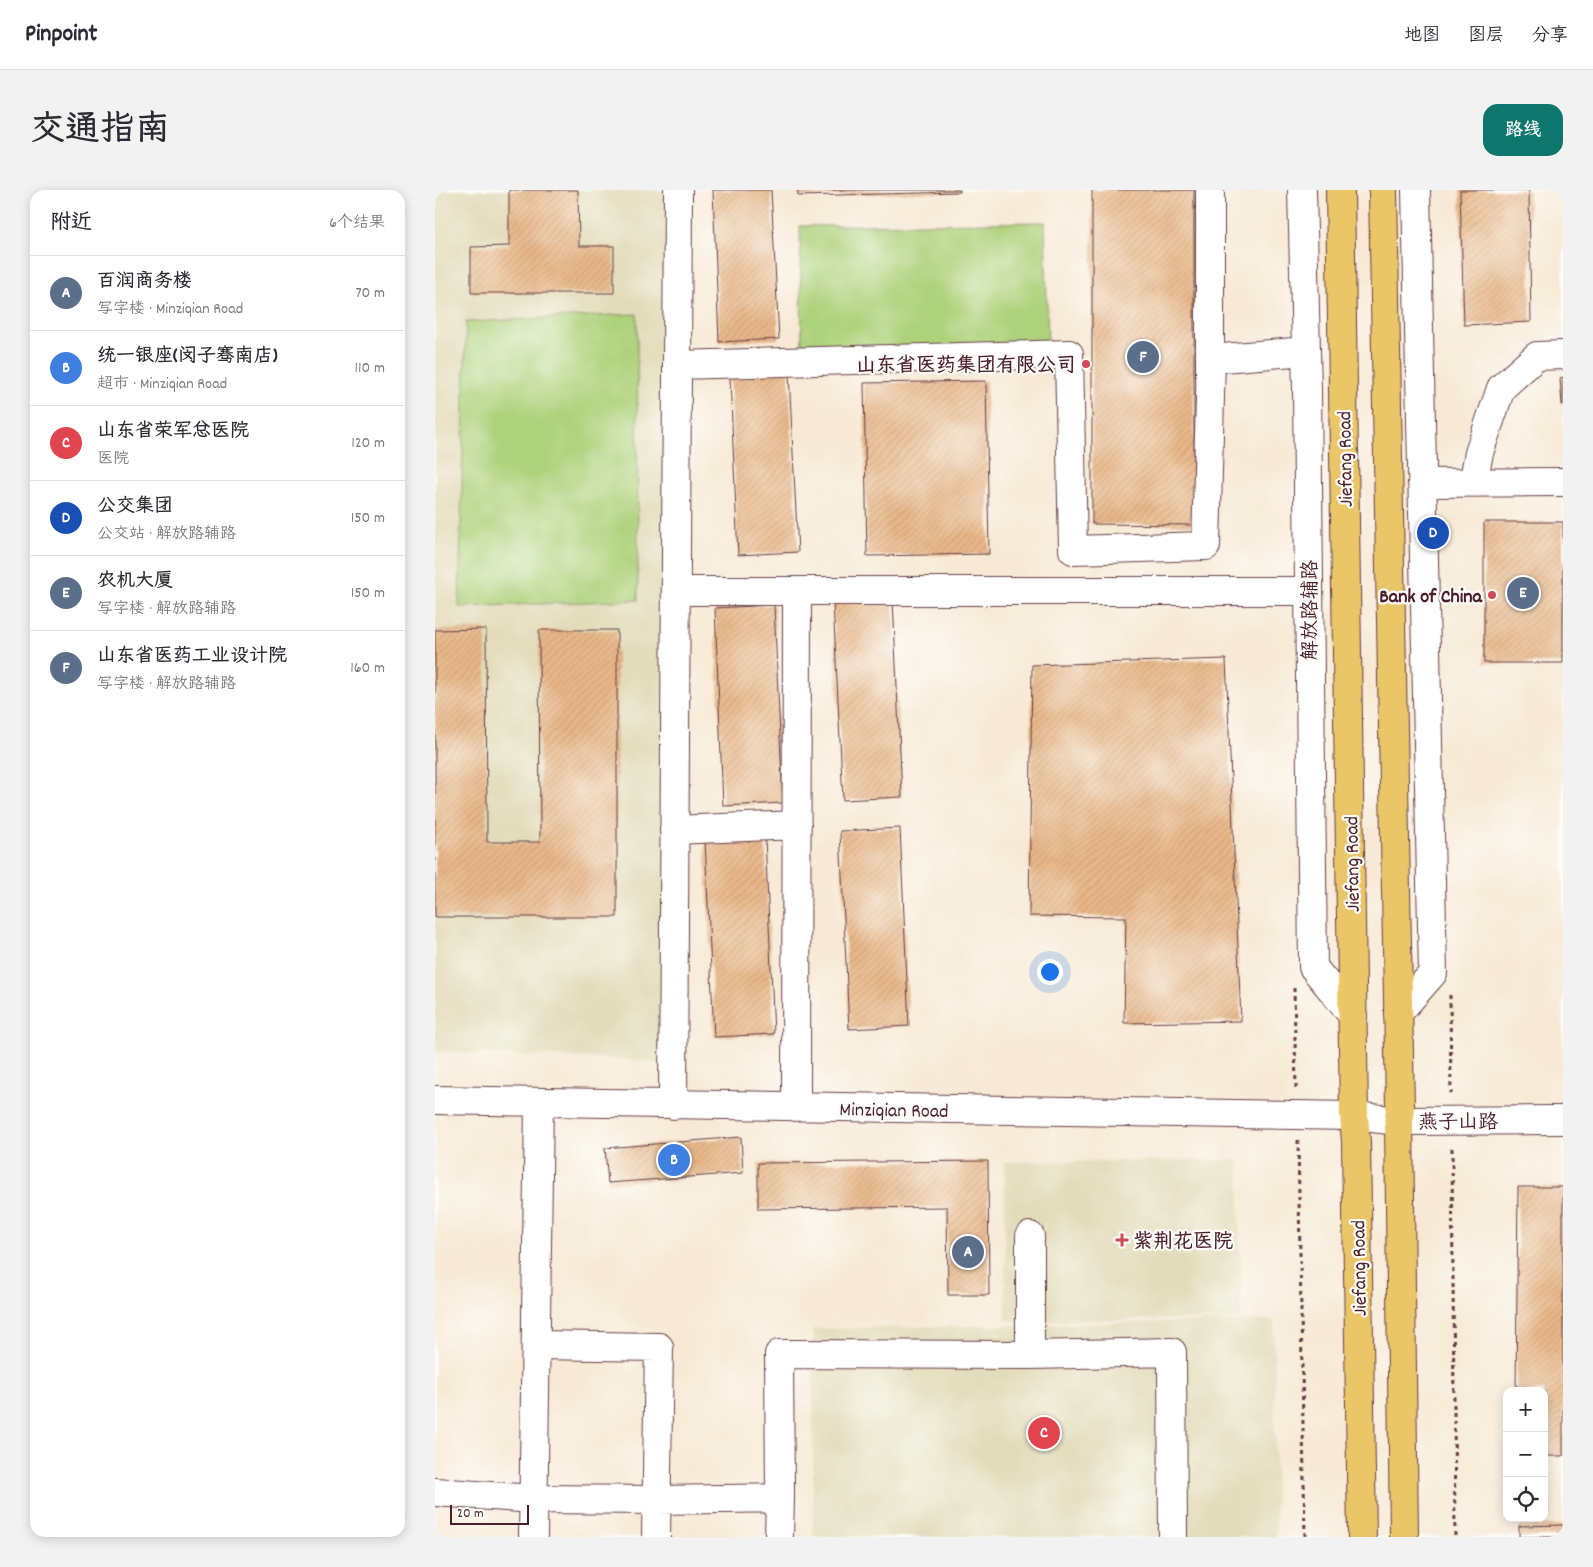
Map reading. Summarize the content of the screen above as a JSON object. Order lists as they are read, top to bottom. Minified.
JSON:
{"streets":{"main road":["Jiefang Road"],"street":["解放路辅路","Minziqian Road","燕子山路"]},"crossings":[["Jiefang Road","解放路辅路"],["Jiefang Road","Minziqian Road"],["Jiefang Road","燕子山路"],["Minziqian Road","燕子山路"]],"places":{"other":["山东省医药集团有限公司","Bank of China"],"health":["紫荆花医院"]},"scale_bar":"20 m","page":{"header":"Pinpoint","nav":["地图","图层","分享"],"title":"交通指南","buttons":"路线","heading":["附近","6个结果"],"list":[{"mark":"A","name":"百润商务楼","note":"写字楼 · Minziqian Road","value":"70 m"},{"mark":"B","name":"统一银座(闵子骞南店)","note":"超市 · Minziqian Road","value":"110 m"},{"mark":"C","name":"山东省荣军总医院","note":"医院","value":"120 m"},{"mark":"D","name":"公交集团","note":"公交站 · 解放路辅路","value":"150 m"},{"mark":"E","name":"农机大厦","note":"写字楼 · 解放路辅路","value":"150 m"},{"mark":"F","name":"山东省医药工业设计院","note":"写字楼 · 解放路辅路","value":"160 m"}],"pins":["F","D","E","B","A","C"],"map_buttons":["+","−"],"scale":"20 m"}}
